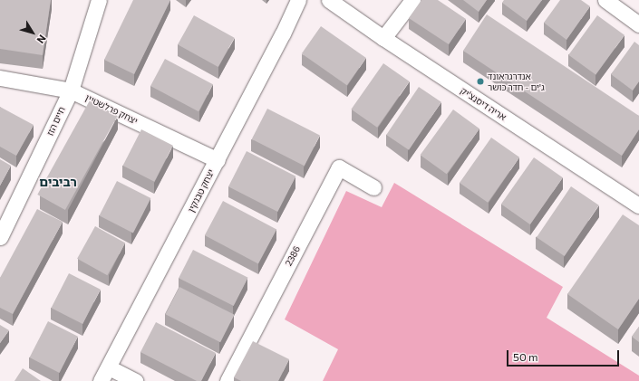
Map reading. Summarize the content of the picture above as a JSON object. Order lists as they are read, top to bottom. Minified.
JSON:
{"streets":{"street":["אריה דיסנצ'יק","יצחק פרלשטיין","חיים הזז","יצחק טבנקין","2386"]},"crossings":[["יצחק פרלשטיין","חיים הזז"],["יצחק פרלשטיין","יצחק טבנקין"]],"districts":["רביבים"],"places":["אנדרגראונד ג'ים - חדר כושר"],"scale_bar":"50 m","north":"bottom right"}
